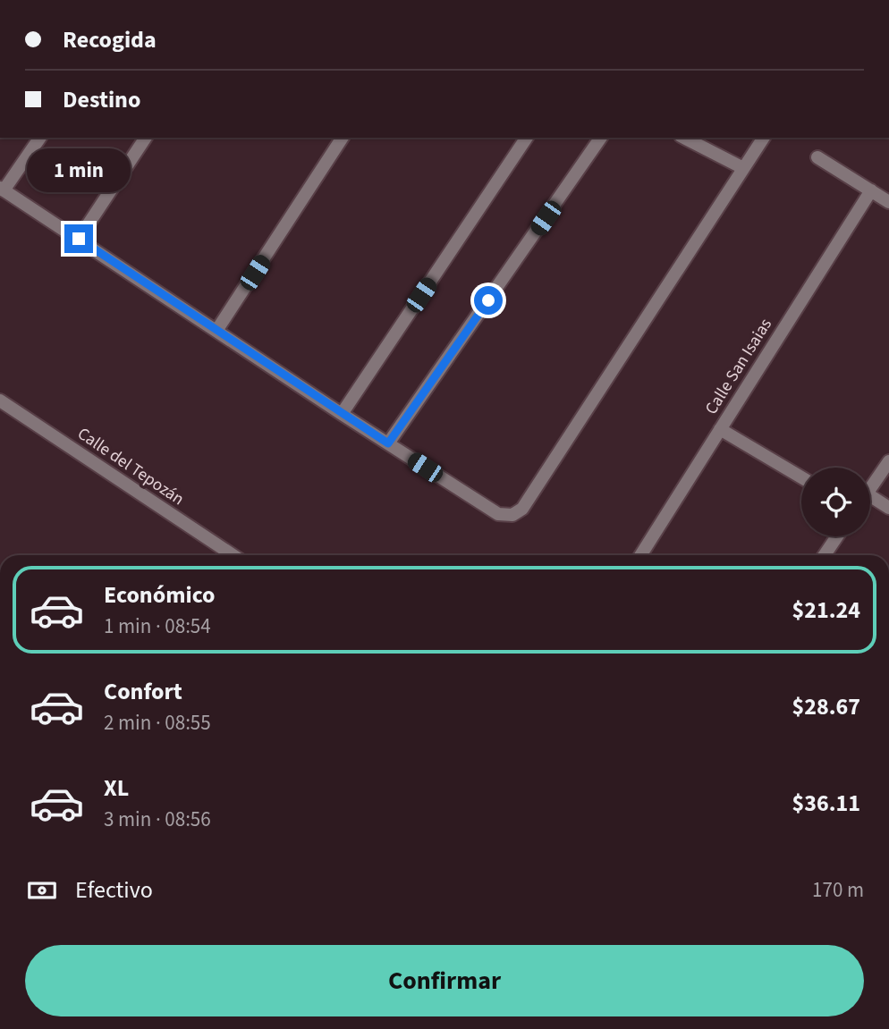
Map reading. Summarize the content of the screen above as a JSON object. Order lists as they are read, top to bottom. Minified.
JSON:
{"streets":{"street":["Calle San Isaias","Calle del Tepozán"]},"page":{"banner":["Recogida","Destino"],"bubble":"1 min","list":[{"name":"Económico","note":"1 min · 08:54","value":"$21.24"},{"name":"Confort","note":"2 min · 08:55","value":"$28.67"},{"name":"XL","note":"3 min · 08:56","value":"$36.11"}],"pay":["Efectivo","170 m"],"buttons":"Confirmar"}}
